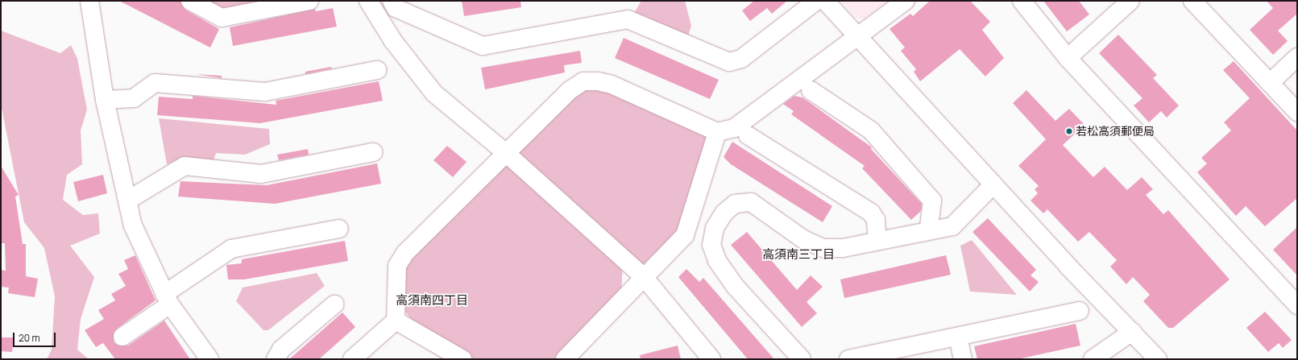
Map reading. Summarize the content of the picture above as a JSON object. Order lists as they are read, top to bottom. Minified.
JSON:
{"districts":["高須南三丁目","高須南四丁目"],"places":["若松高須郵便局"],"scale_bar":"20 m"}
